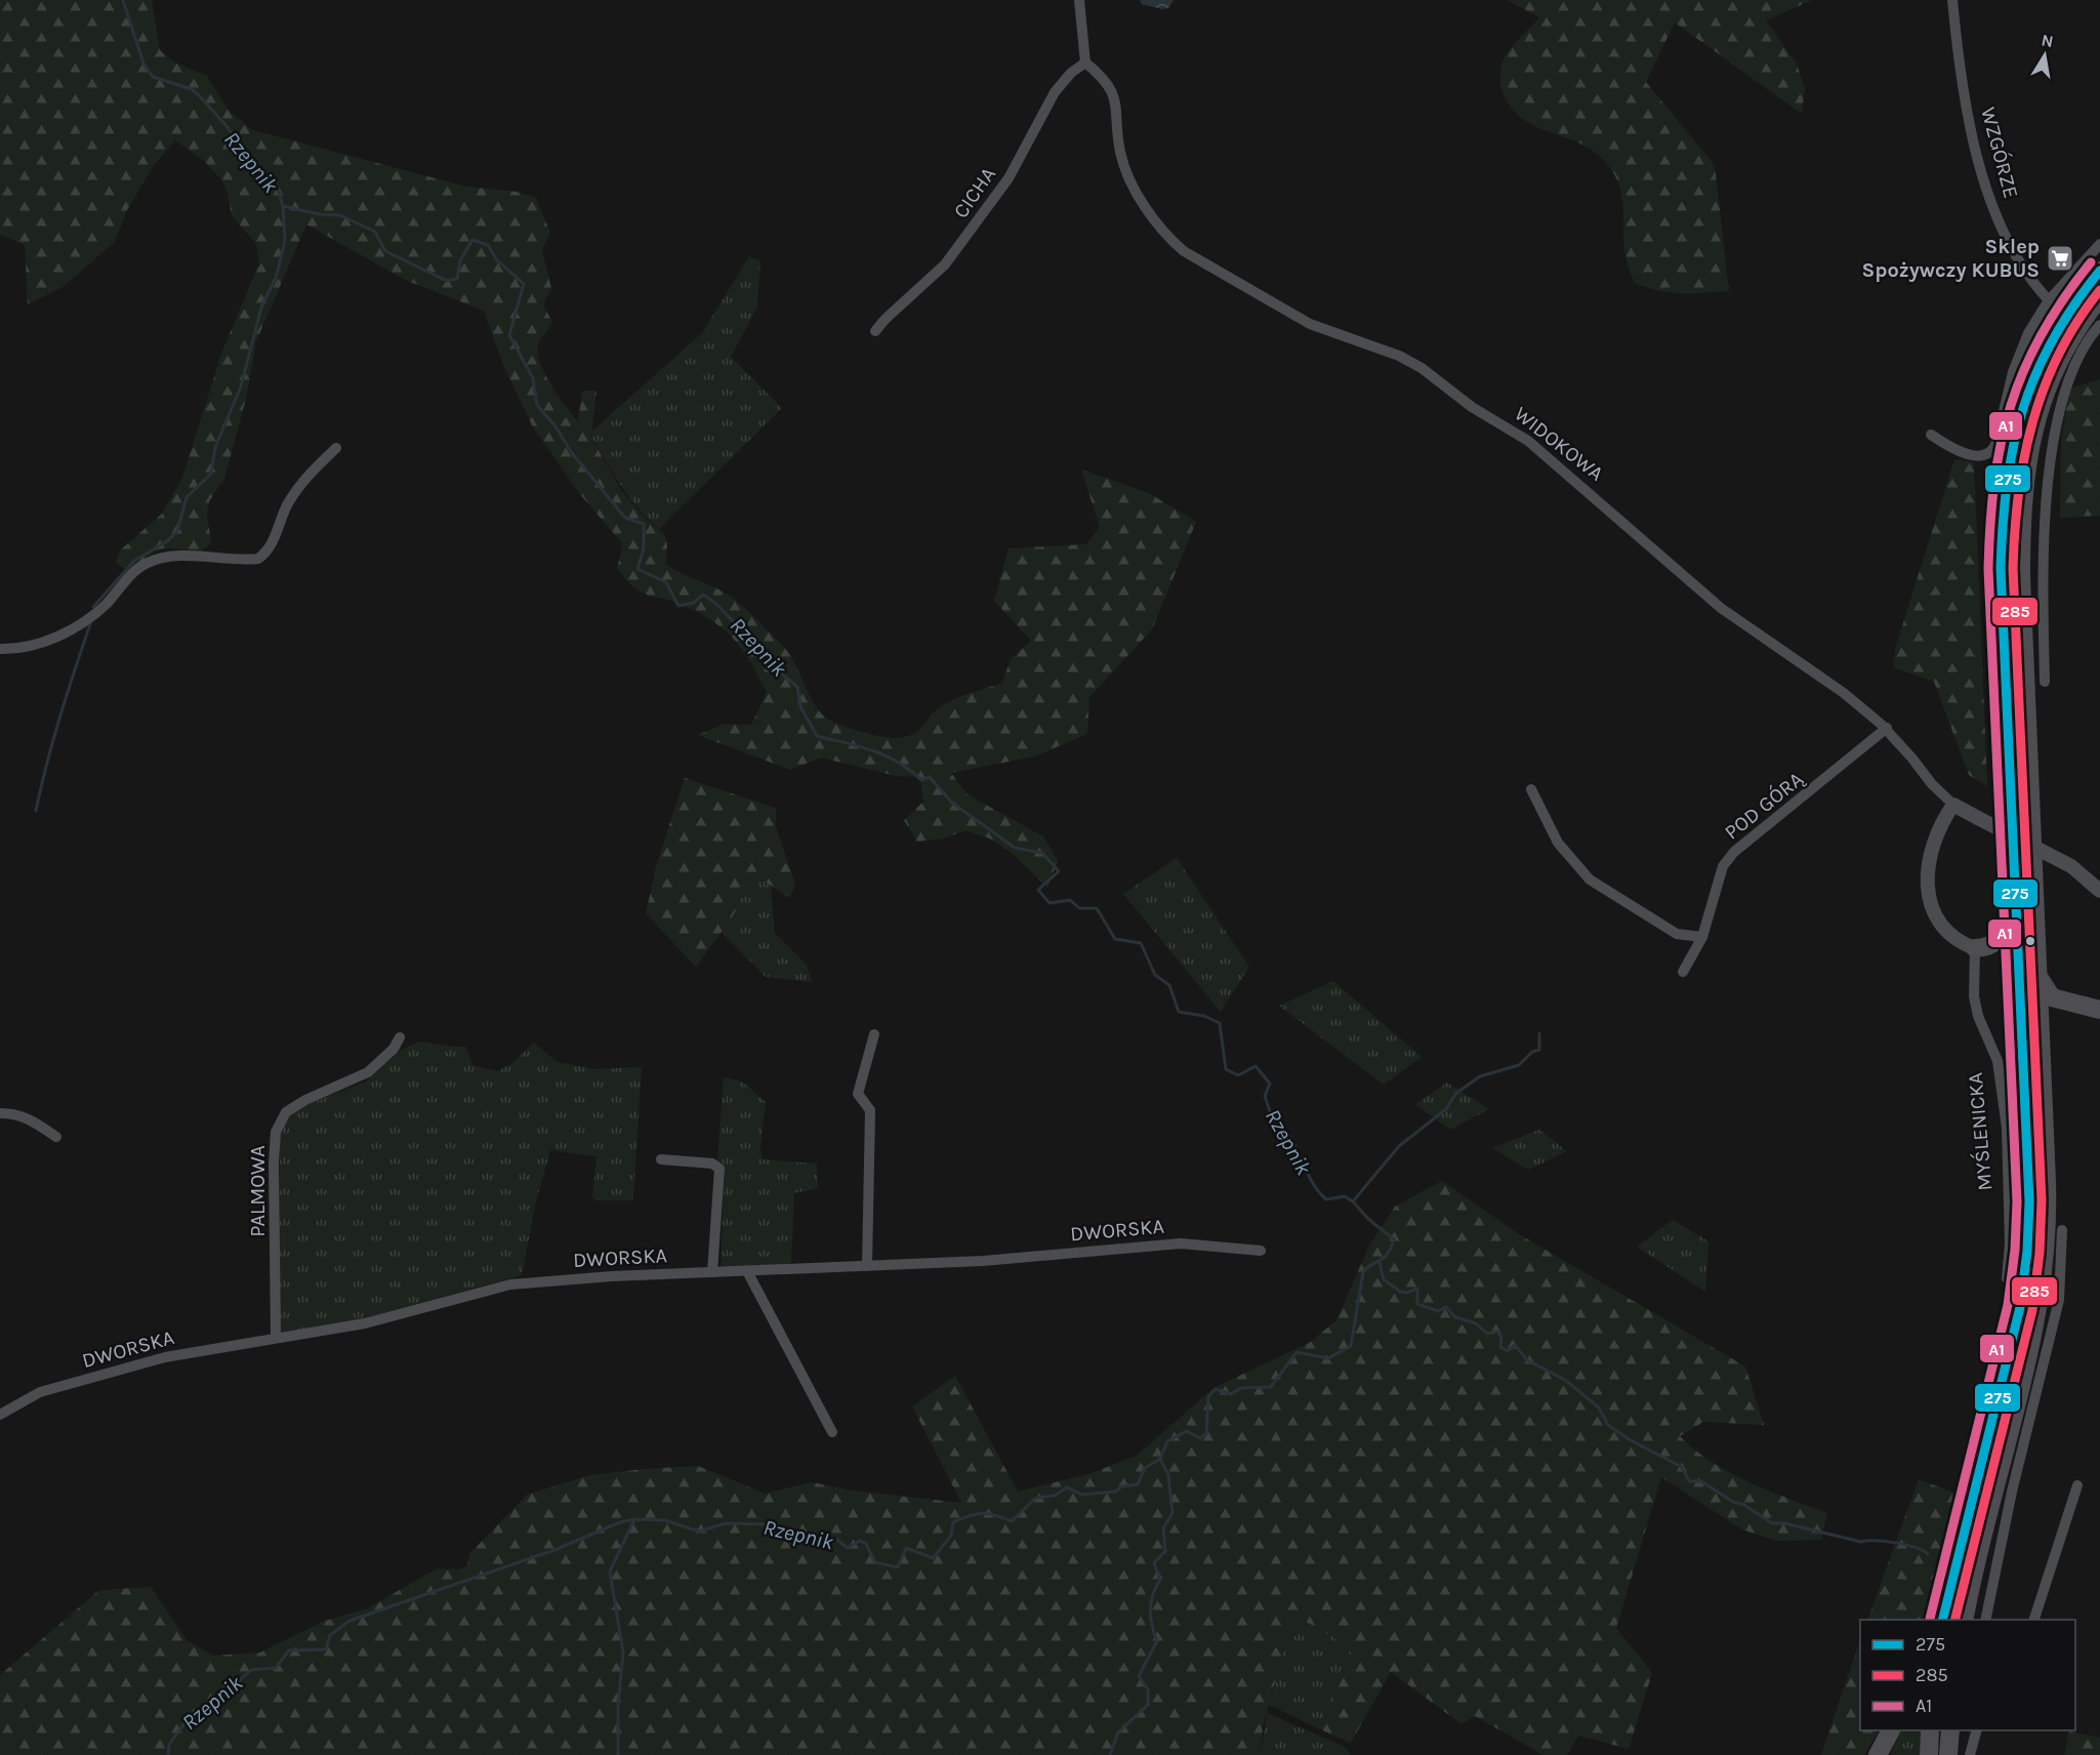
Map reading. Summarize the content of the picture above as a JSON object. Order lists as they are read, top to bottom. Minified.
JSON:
{"streets":{"street":["WZGÓRZE","CICHA","WIDOKOWA","POD GÓRĄ","MYŚLENICKA","PALMOWA","DWORSKA"]},"crossings":[["CICHA","WIDOKOWA"],["WIDOKOWA","POD GÓRĄ"],["PALMOWA","DWORSKA"]],"water":["Rzepnik"],"places":{"supermarket":["Sklep Spożywczy KUBUS"]},"lines":["transit line A1","transit line 275","transit line 285"],"legend":["275","285","A1"],"north":"top"}
